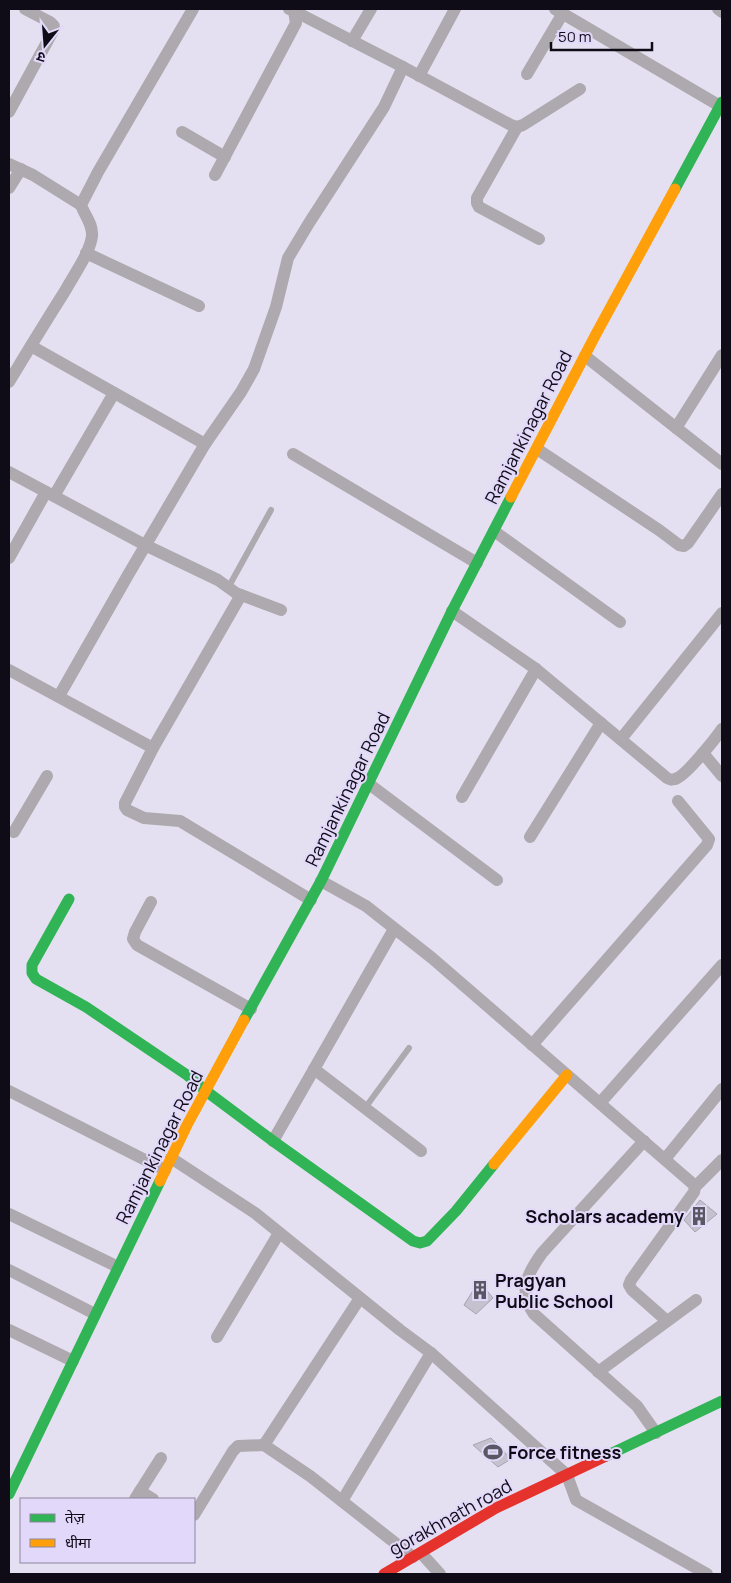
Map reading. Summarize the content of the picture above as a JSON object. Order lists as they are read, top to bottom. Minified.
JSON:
{"streets":{"street":["Ramjankinagar Road","gorakhnath road"]},"places":{"building":["Scholars academy","Pragyan Public School"],"sports":["Force fitness"]},"legend":["तेज़","धीमा"],"scale_bar":"50 m","north":"bottom"}
